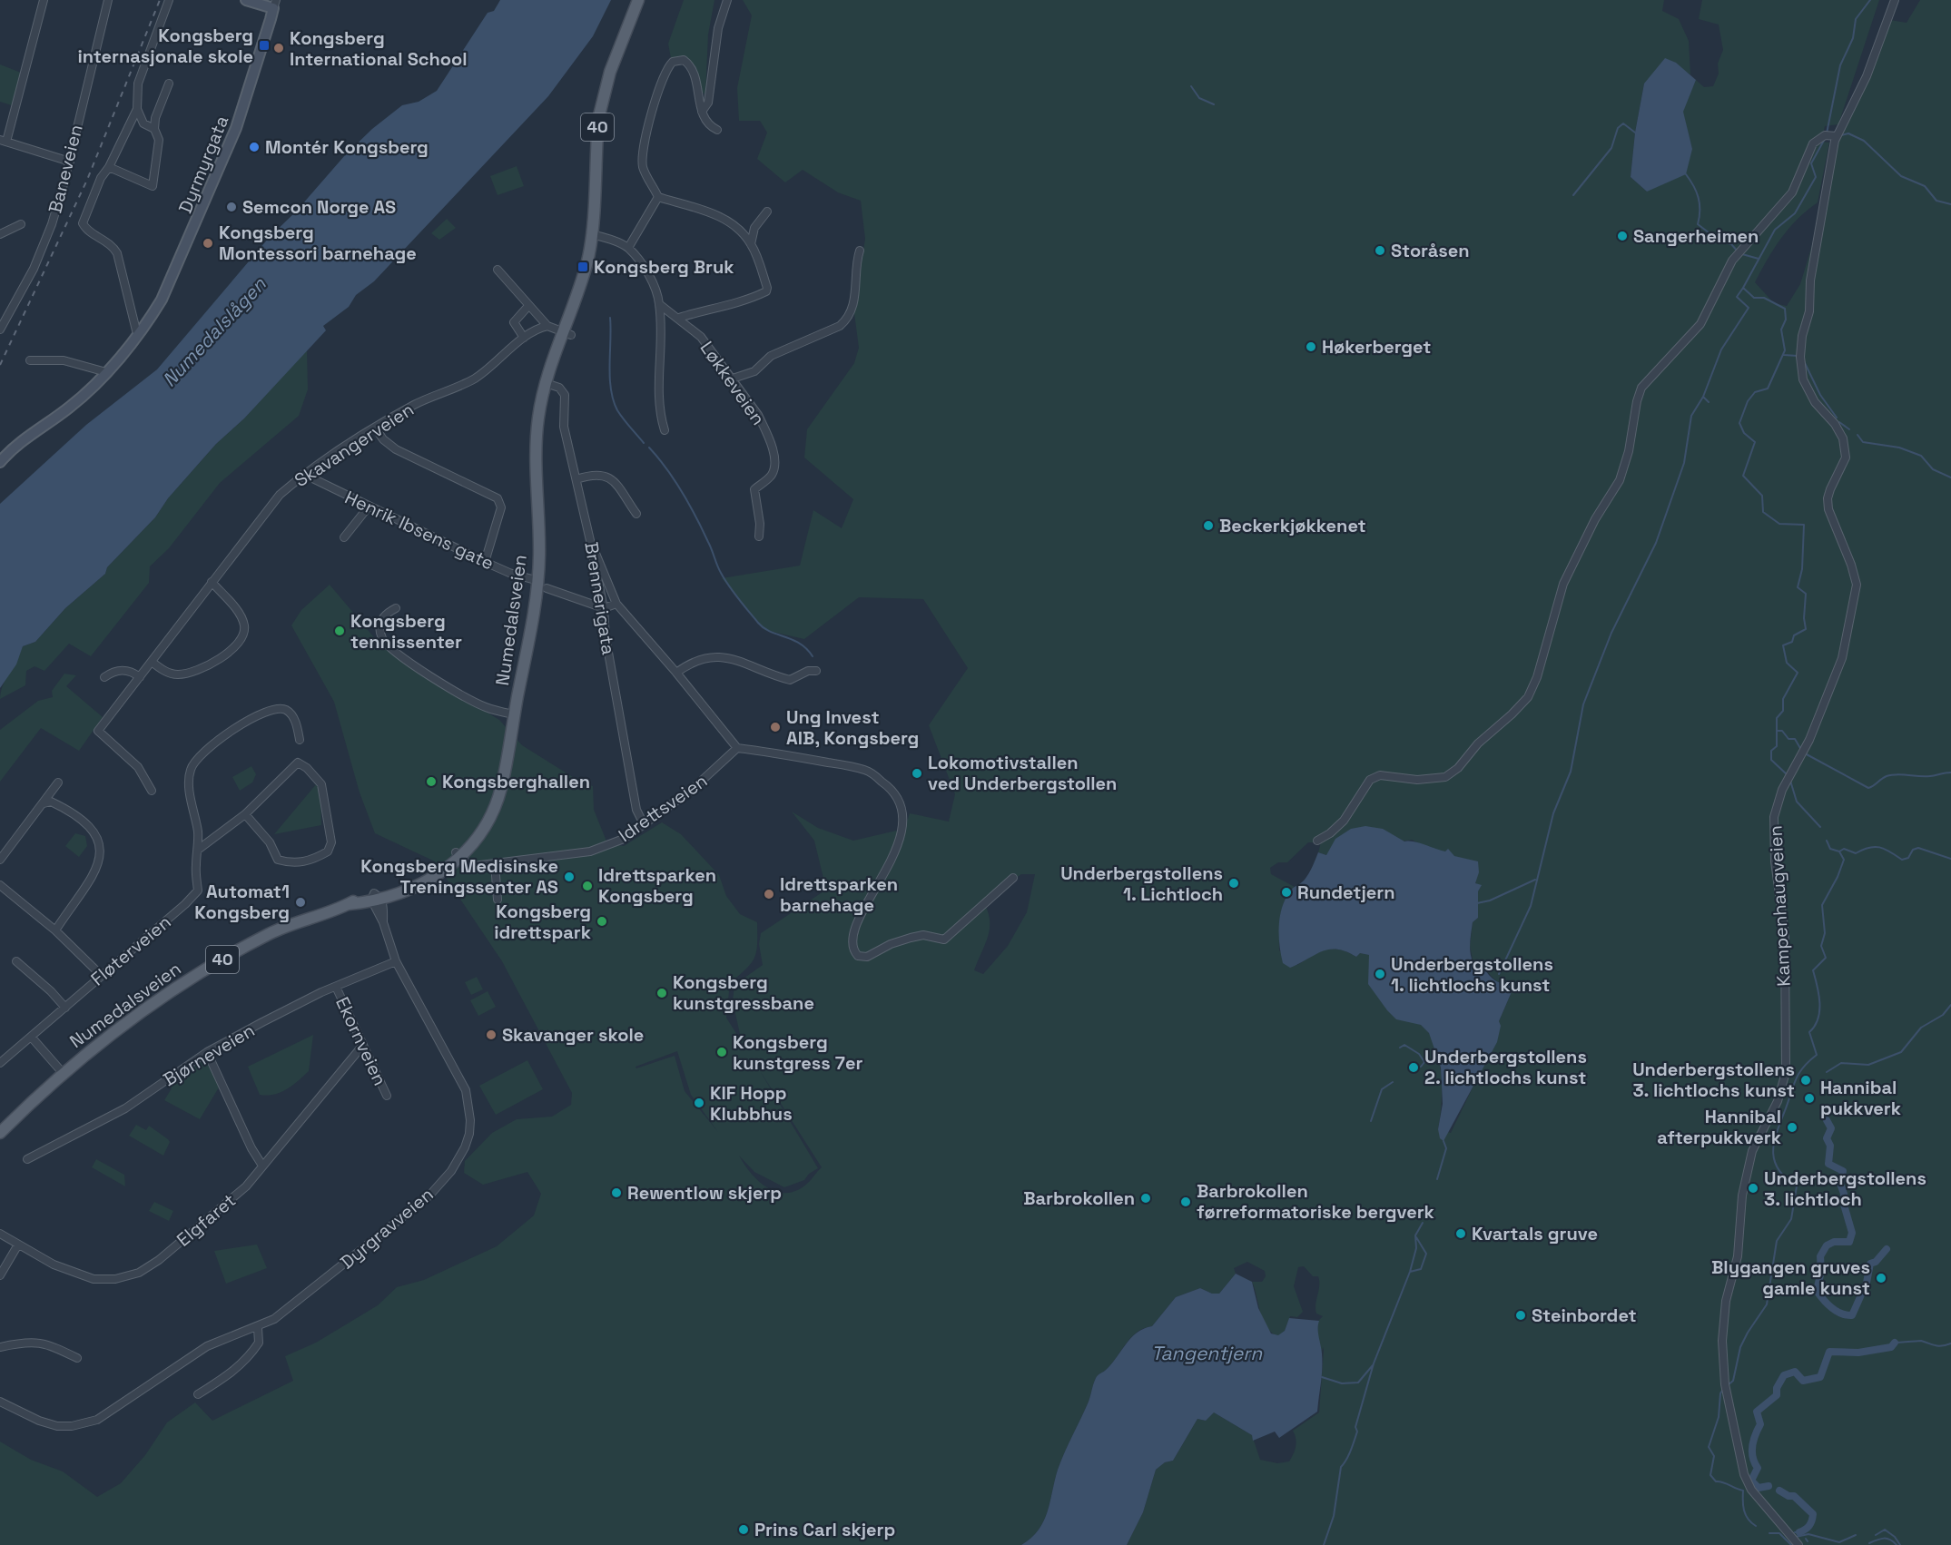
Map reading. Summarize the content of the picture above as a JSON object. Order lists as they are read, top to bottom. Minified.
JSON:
{"streets":{"main road":["40","Dyrmyrgata","Numedalsveien"],"street":["Baneveien","Løkkeveien","Skavangerveien","Henrik Ibsens gate","Brennerigata","Idrettsveien","Kampenhaugveien","Fløterveien","Ekornveien","Bjørneveien","Elgfaret","Dyrgravveien"]},"crossings":[["Skavangerveien","Henrik Ibsens gate"],["Henrik Ibsens gate","Brennerigata"],["Henrik Ibsens gate","Numedalsveien"],["Brennerigata","Numedalsveien"],["Brennerigata","Idrettsveien"],["Numedalsveien","Idrettsveien"],["Numedalsveien","Dyrgravveien"],["Ekornveien","Bjørneveien"],["Ekornveien","Elgfaret"],["Bjørneveien","Dyrgravveien"]],"water":["Numedalslågen","Tangentjern"],"places":{"transit":["Kongsberg internasjonale skole","Kongsberg Bruk"],"other":["Kongsberg International School","Montér Kongsberg","Semcon Norge AS","Sangerheimen","Kongsberg Montessori barnehage","Storåsen","Høkerberget","Beckerkjøkkenet","Kongsberg tennissenter","Ung Invest AIB, Kongsberg","Lokomotivstallen ved Underbergstollen","Kongsberghallen","Kongsberg Medisinske Treningssenter AS","Underbergstollens 1. Lichtloch","Idrettsparken Kongsberg","Rundetjern","Idrettsparken barnehage","Automat1 Kongsberg","Kongsberg idrettspark","Underbergstollens 1. lichtlochs kunst","Kongsberg kunstgressbane","Skavanger skole","Kongsberg kunstgress 7er","Underbergstollens 2. lichtlochs kunst","Underbergstollens 3. lichtlochs kunst","Hannibal pukkverk","KIF Hopp Klubbhus","Hannibal afterpukkverk","Underbergstollens 3. lichtloch","Rewentlow skjerp","Barbrokollen","Barbrokollen førreformatoriske bergverk","Kvartals gruve","Blygangen gruves gamle kunst","Steinbordet","Prins Carl skjerp"]}}
